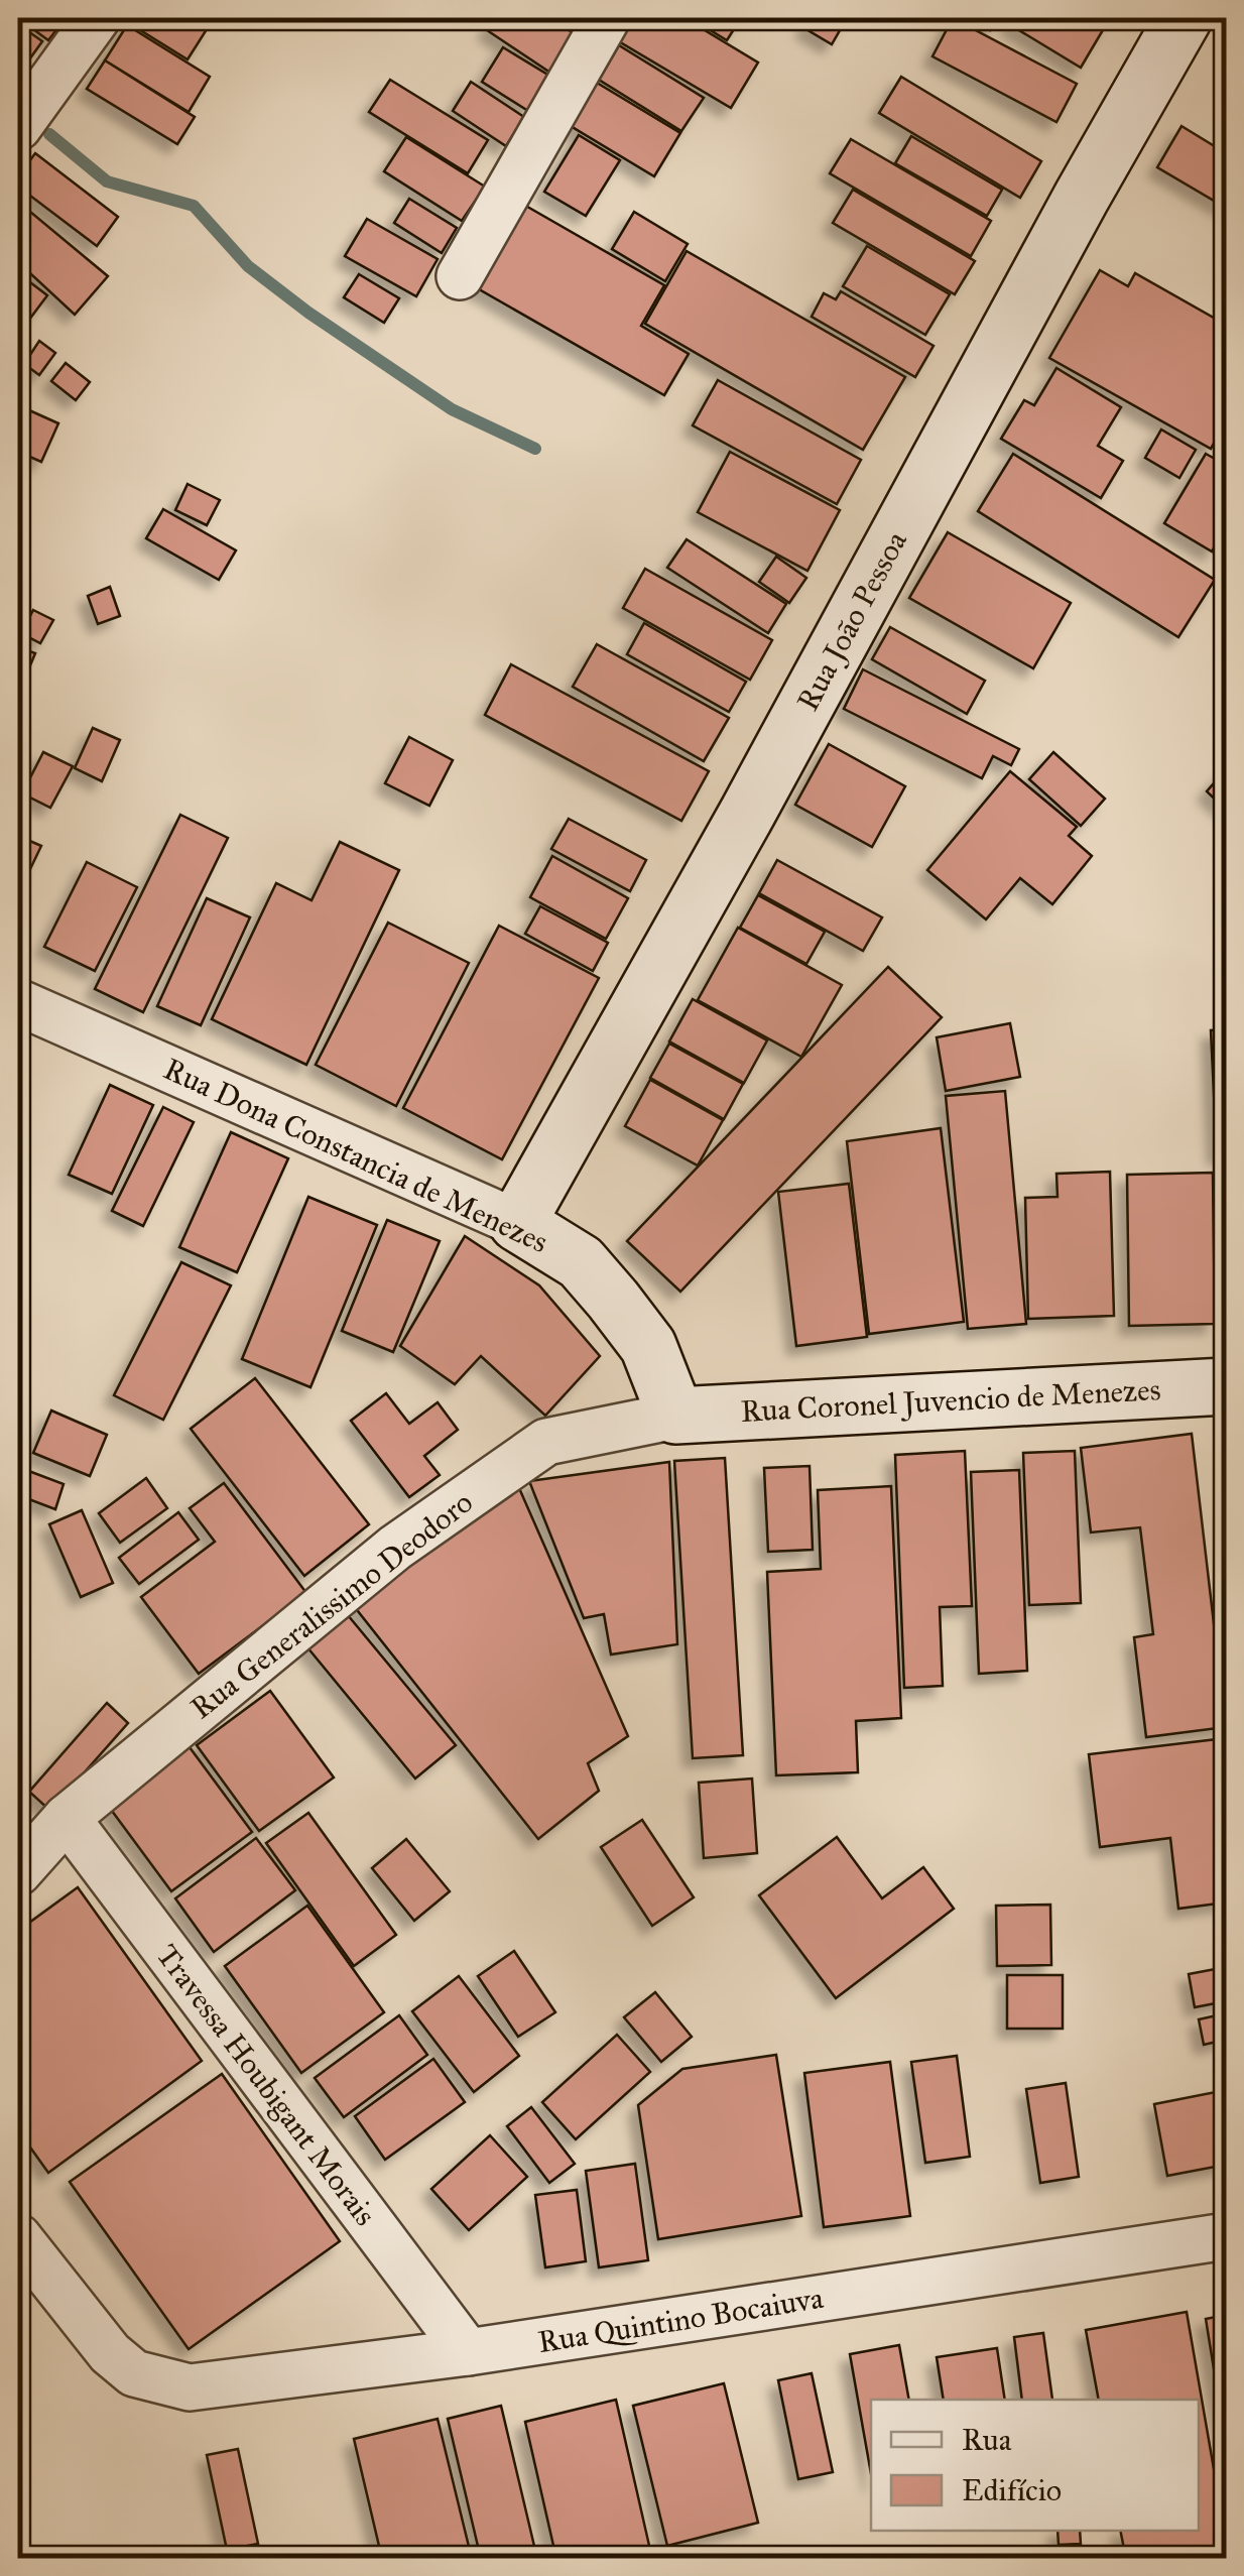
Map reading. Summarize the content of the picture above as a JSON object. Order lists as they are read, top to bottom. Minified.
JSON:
{"streets":{"street":["Rua João Pessoa","Rua Dona Constancia de Menezes","Rua Coronel Juvencio de Menezes","Rua Generalissimo Deodoro","Travessa Houbigant Morais","Rua Quintino Bocaiuva"]},"crossings":[["Rua João Pessoa","Rua Dona Constancia de Menezes"],["Rua Dona Constancia de Menezes","Rua Coronel Juvencio de Menezes"],["Rua Dona Constancia de Menezes","Rua Generalissimo Deodoro"],["Rua Coronel Juvencio de Menezes","Rua Generalissimo Deodoro"],["Rua Generalissimo Deodoro","Travessa Houbigant Morais"],["Travessa Houbigant Morais","Rua Quintino Bocaiuva"]],"legend":["Rua","Edifício"]}
